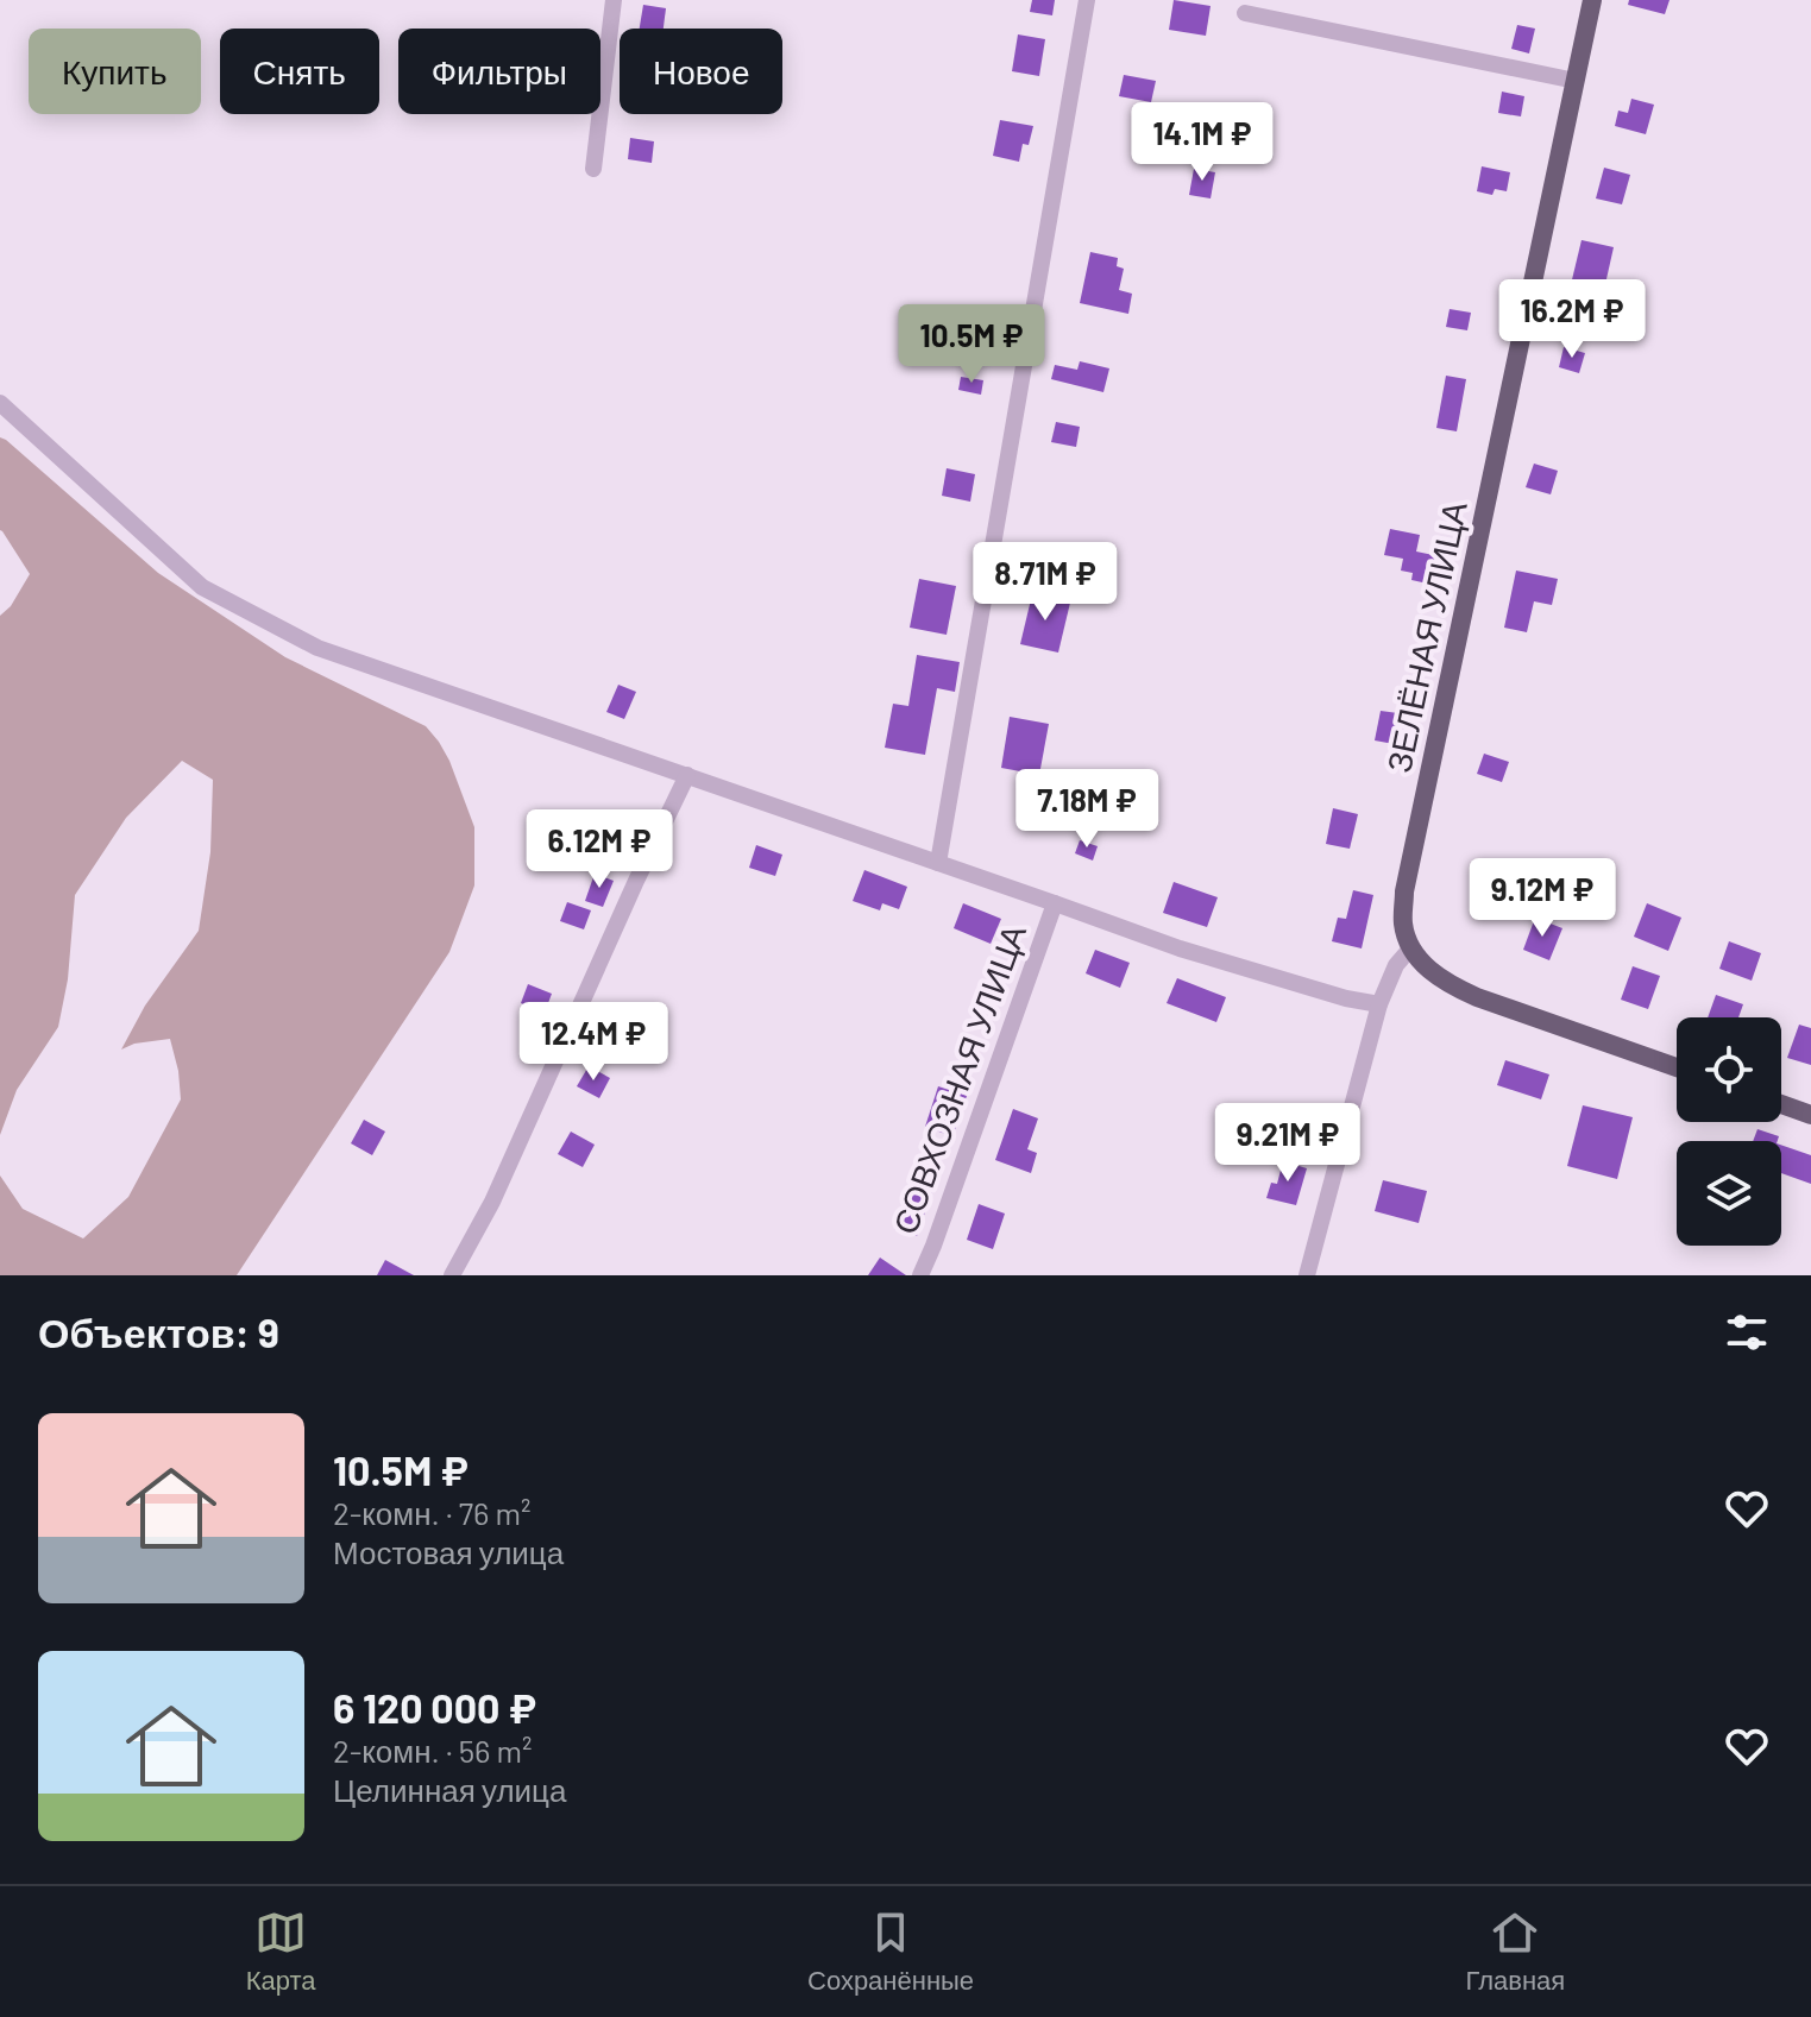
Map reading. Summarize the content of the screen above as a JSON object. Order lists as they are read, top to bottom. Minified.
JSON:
{"streets":{"main road":["ЗЕЛЁНАЯ УЛИЦА"],"street":["СОВХОЗНАЯ УЛИЦА"]},"page":{"chip":["Купить","Снять","Фильтры","Новое"],"price":["14.1M ₽","16.2M ₽","10.5M ₽","8.71M ₽","7.18M ₽","6.12M ₽","9.12M ₽","12.4M ₽","9.21M ₽"],"heading":"Объектов: 9","list":[{"name":"10.5M ₽","note":"2-комн. · 76 m² · Мостовая улица"},{"name":"6 120 000 ₽","note":"2-комн. · 56 m² · Целинная улица"}],"tabs":["Карта","Сохранённые","Главная"]}}
